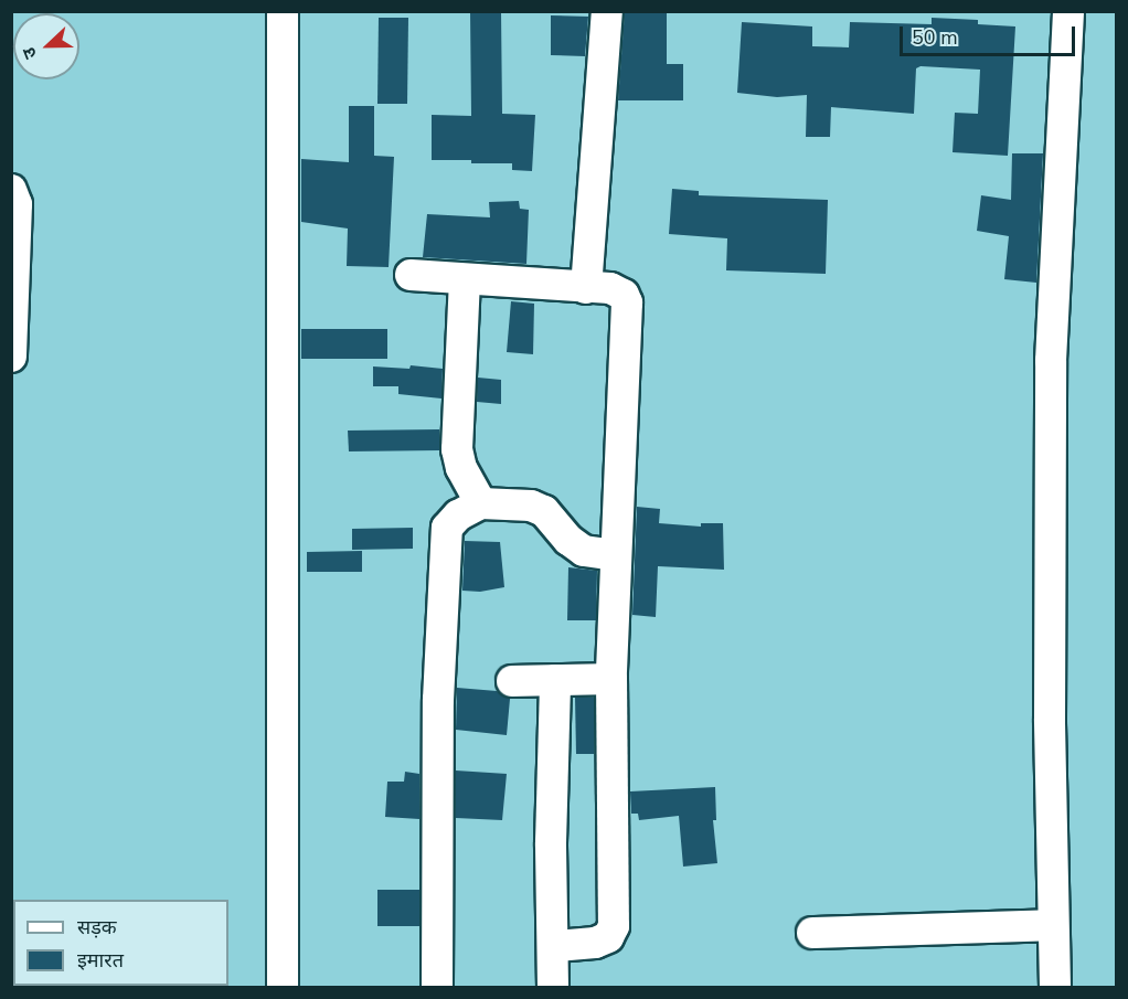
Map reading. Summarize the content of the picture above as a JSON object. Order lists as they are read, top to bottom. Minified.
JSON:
{"legend":["सड़क","इमारत"],"scale_bar":"50 m","north":"left"}
